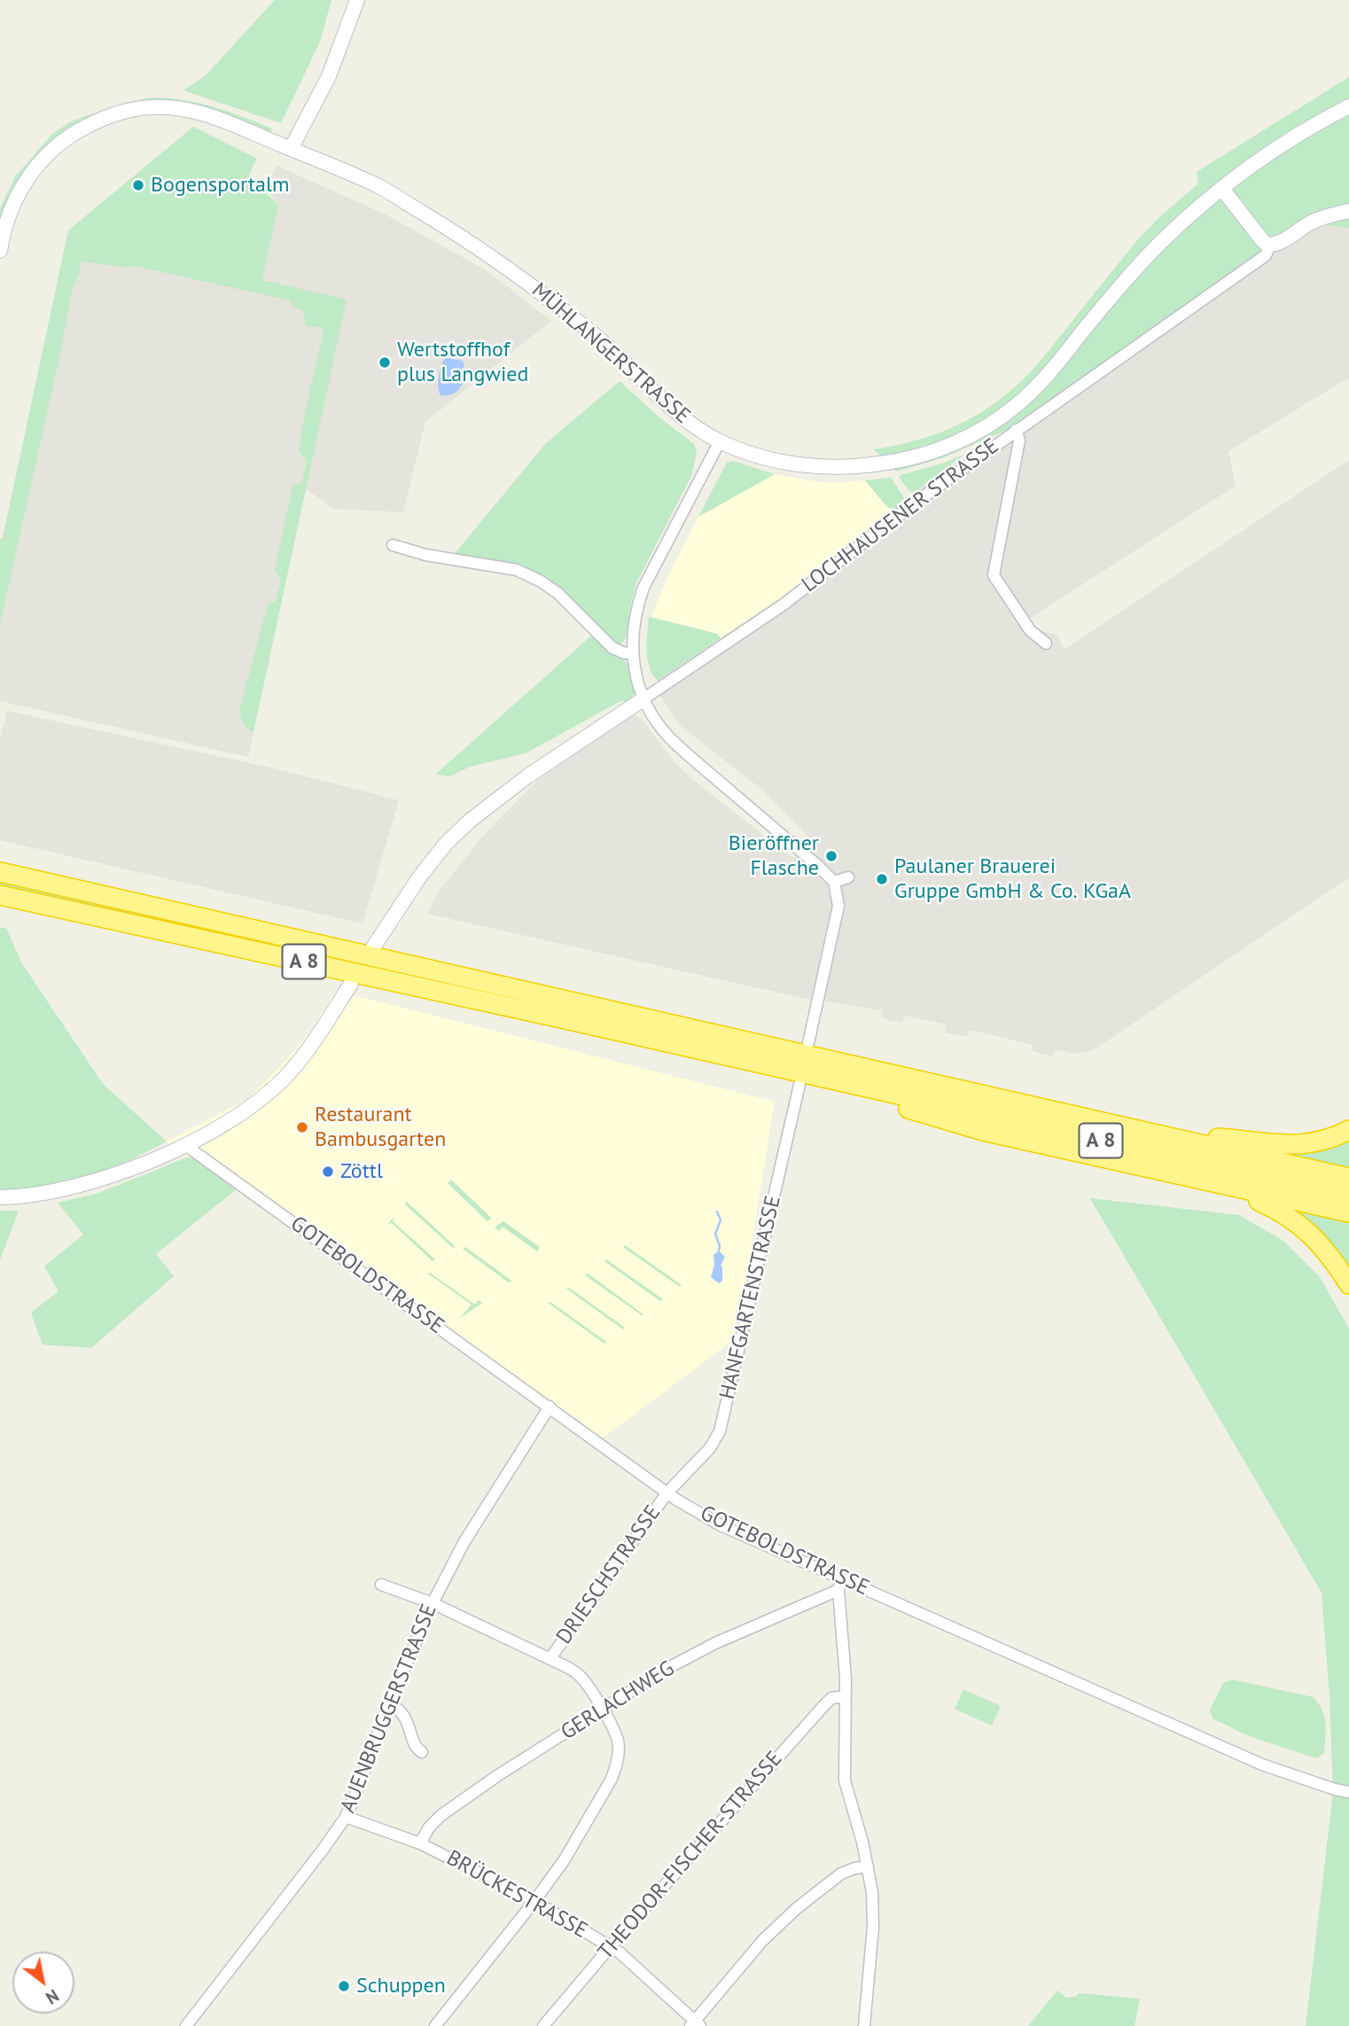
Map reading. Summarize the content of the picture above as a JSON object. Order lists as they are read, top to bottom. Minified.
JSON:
{"streets":{"highway":["A 8"],"main road":["MÜHLANGERSTRASSE","LOCHHAUSENER STRASSE"],"street":["GOTEBOLDSTRASSE","HANFGARTENSTRASSE","DRIESCHSTRASSE","GERLACHWEG","AUENBRUGGERSTRASSE","THEODOR-FISCHER-STRASSE","BRÜCKESTRASSE"]},"crossings":[["GOTEBOLDSTRASSE","HANFGARTENSTRASSE"],["GOTEBOLDSTRASSE","DRIESCHSTRASSE"],["GOTEBOLDSTRASSE","AUENBRUGGERSTRASSE"],["HANFGARTENSTRASSE","DRIESCHSTRASSE"],["GERLACHWEG","BRÜCKESTRASSE"],["AUENBRUGGERSTRASSE","BRÜCKESTRASSE"],["THEODOR-FISCHER-STRASSE","BRÜCKESTRASSE"]],"places":["Bogensportalm","Wertstoffhof plus Langwied","Bieröffner Flasche","Paulaner Brauerei Gruppe GmbH & Co. KGaA","Restaurant Bambusgarten","Zöttl","Schuppen"],"north":"bottom right"}
